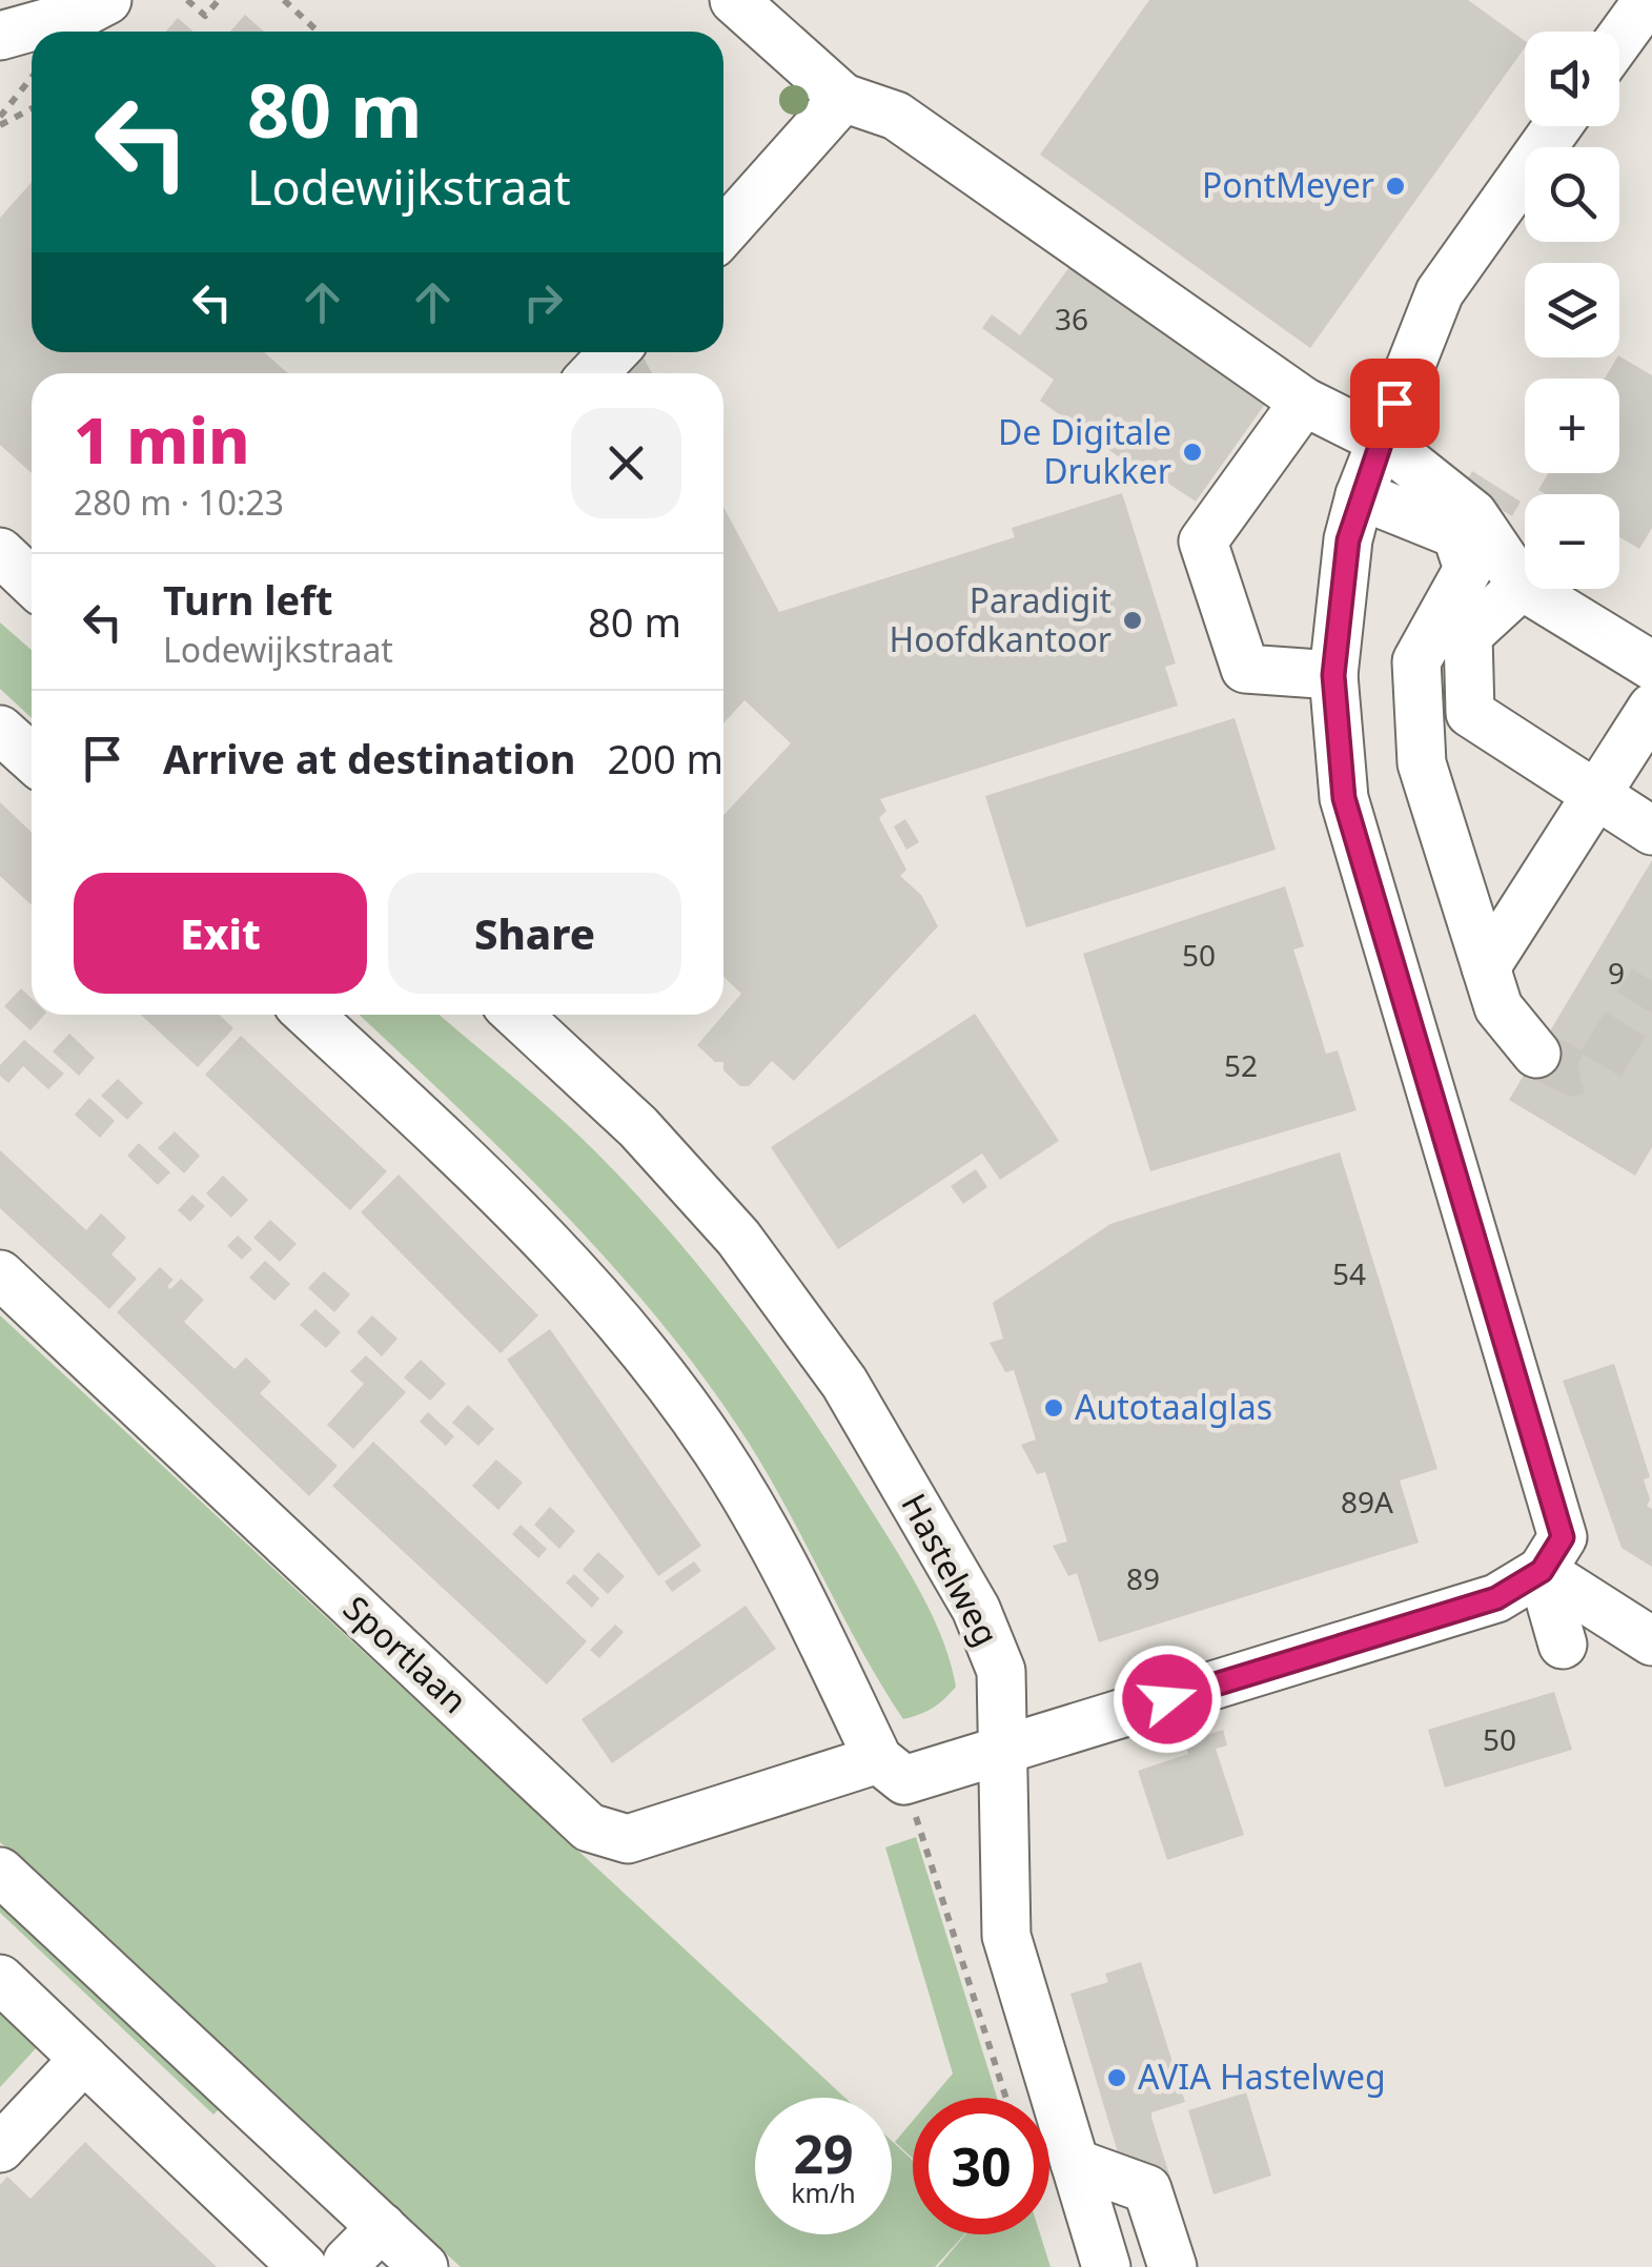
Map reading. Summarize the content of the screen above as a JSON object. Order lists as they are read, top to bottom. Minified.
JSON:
{"streets":{"street":["Hastelweg","Sportlaan"]},"crossings":[["Hastelweg","Sportlaan"]],"places":["PontMeyer","De Digitale Drukker","Paradigit Hoofdkantoor","Autotaalglas","AVIA Hastelweg"],"house_numbers":["36","50","9","52","54","89A","89","50"],"page":{"map_buttons":["+","−"],"turn":["80 m","Lodewijkstraat"],"heading":["1 min","280 m · 10:23"],"list":[{"name":"Turn left","note":"Lodewijkstraat","value":"80 m"},{"name":"Arrive at destination","value":"200 m"}],"buttons":["Exit","Share"],"speed":"29 km/h","limit":"30"}}
